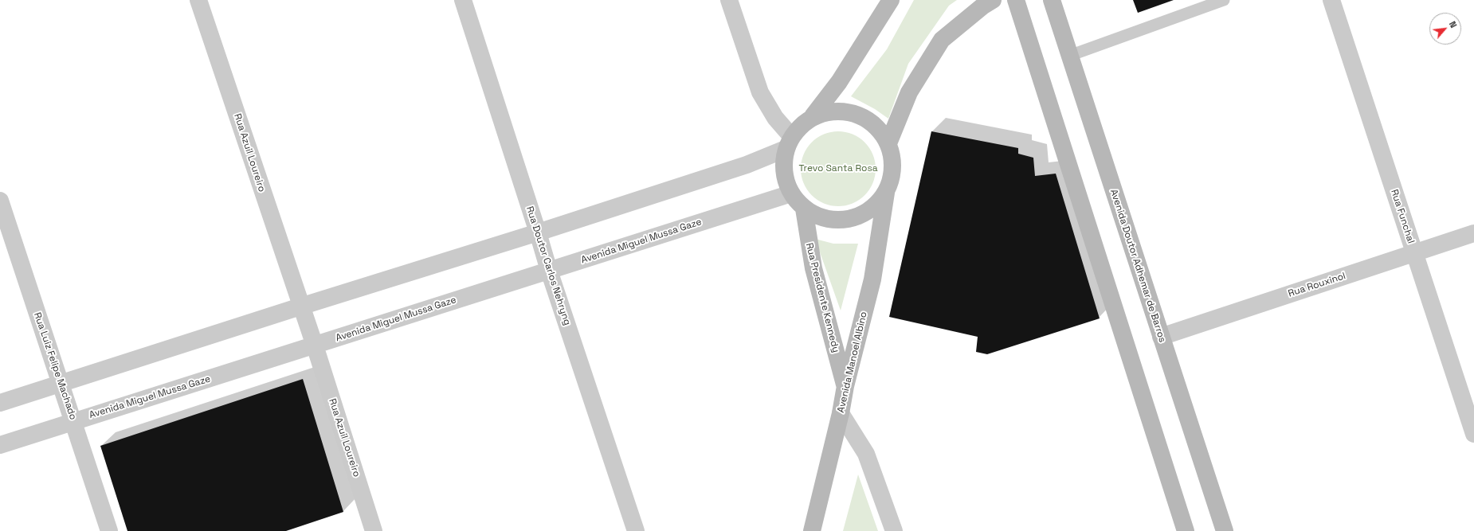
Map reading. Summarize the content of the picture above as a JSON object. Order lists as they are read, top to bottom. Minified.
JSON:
{"streets":{"street":["Rua Azuil Loureiro","Rua Funchal","Avenida Miguel Mussa Gaze","Rua Doutor Carlos Nehryng","Avenida Doutor Adhemar de Barros","Rua Rouxinol","Rua Presidente Kennedy","Avenida Manoel Albino","Rua Luiz Felipe Machado"]},"crossings":[["Rua Azuil Loureiro","Avenida Miguel Mussa Gaze"],["Rua Funchal","Rua Rouxinol"],["Avenida Miguel Mussa Gaze","Rua Doutor Carlos Nehryng"],["Avenida Miguel Mussa Gaze","Rua Presidente Kennedy"],["Avenida Miguel Mussa Gaze","Avenida Manoel Albino"],["Avenida Miguel Mussa Gaze","Rua Luiz Felipe Machado"],["Avenida Doutor Adhemar de Barros","Rua Rouxinol"],["Rua Presidente Kennedy","Avenida Manoel Albino"]],"parks":["Trevo Santa Rosa"],"north":"top right"}
